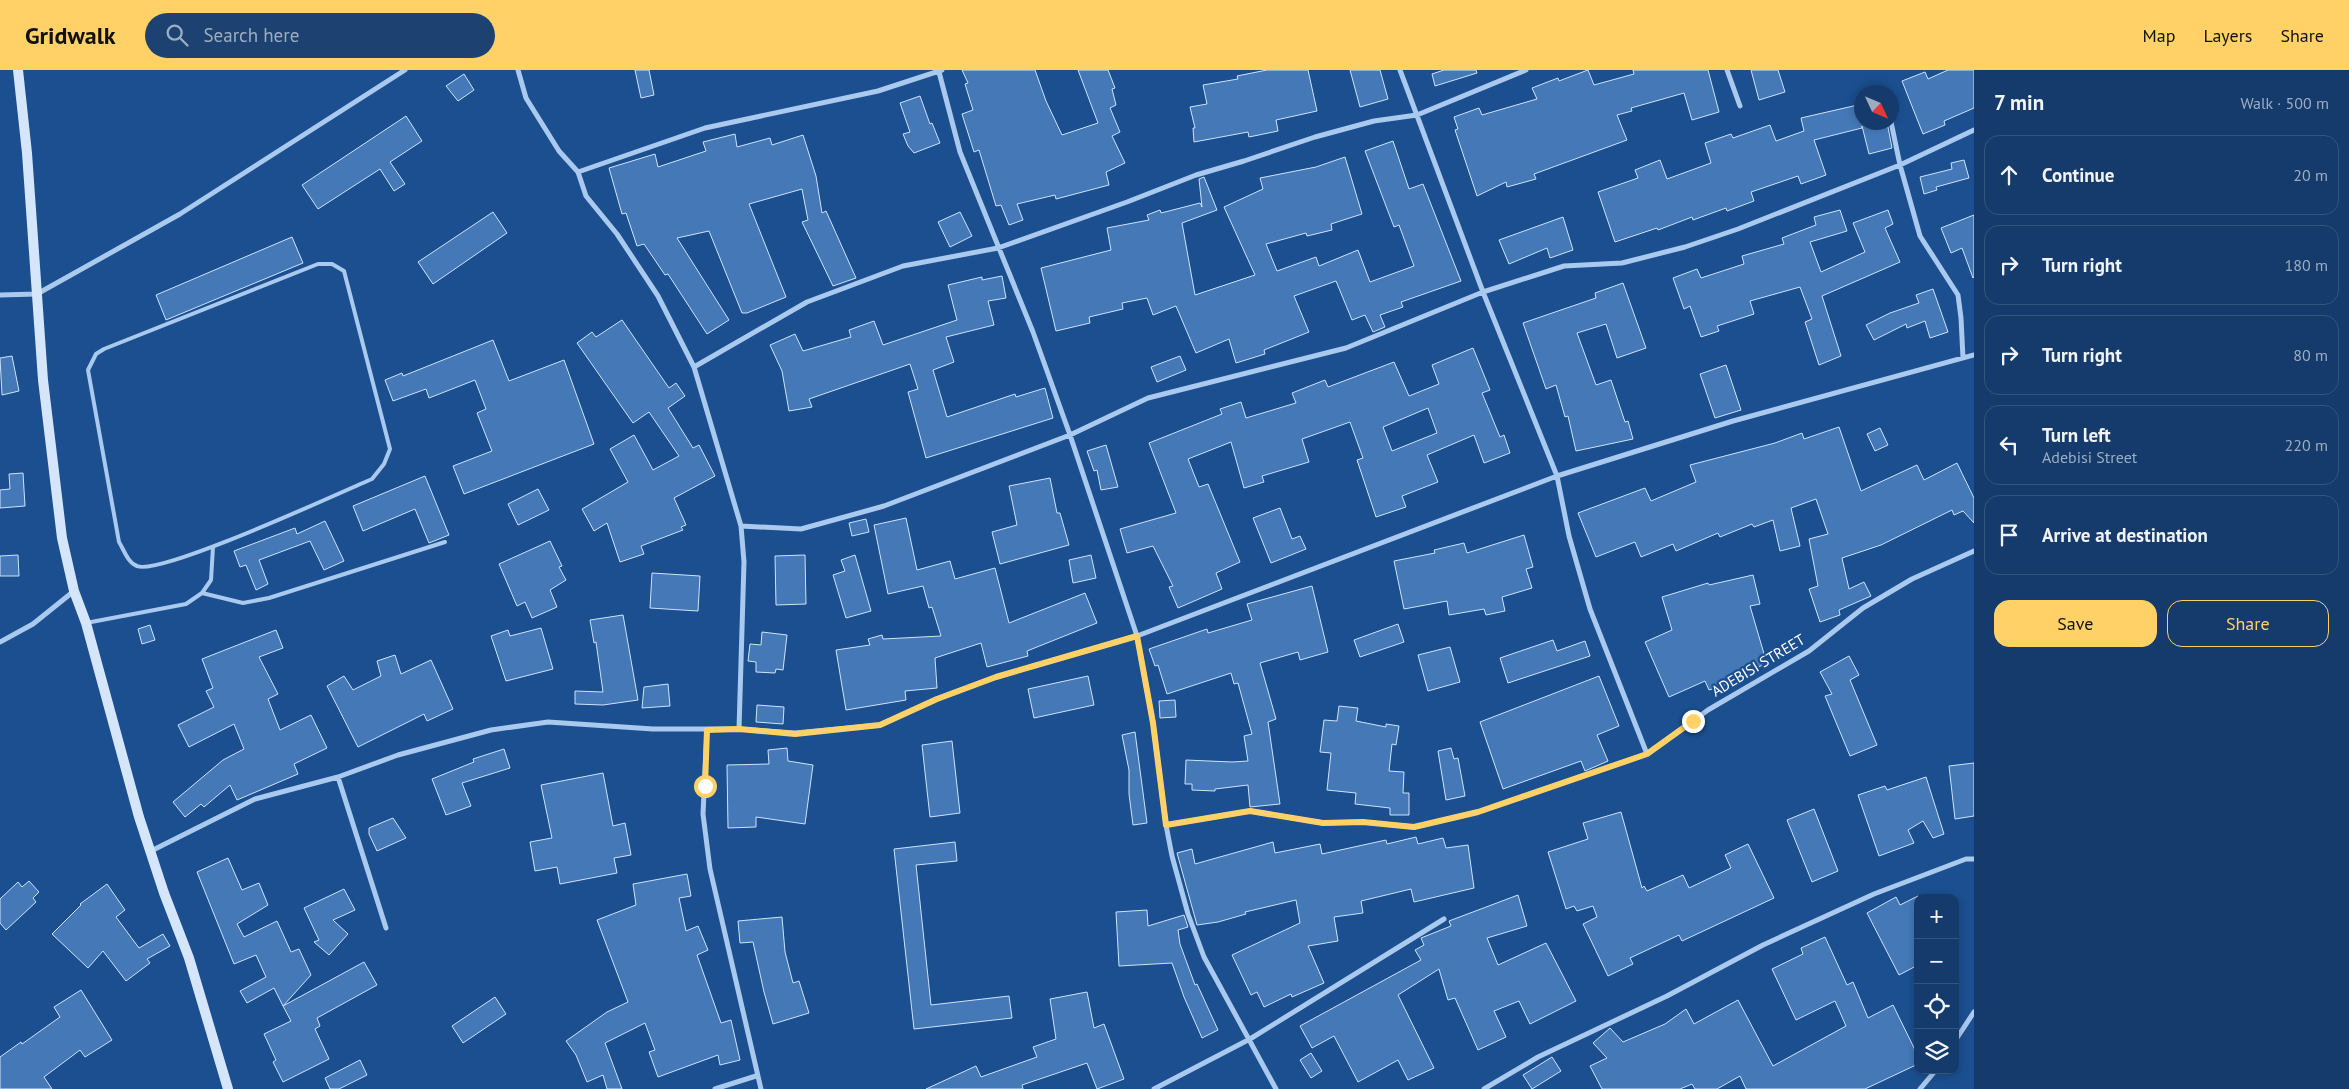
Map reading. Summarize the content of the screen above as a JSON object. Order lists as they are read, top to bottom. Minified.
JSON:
{"streets":{"street":["ADEBISI STREET"]},"north":"bottom right","page":{"header":"Gridwalk","search":"Search here","nav":["Map","Layers","Share"],"heading":["7 min","Walk · 500 m"],"list":[["Continue","20 m"],["Turn right","180 m"],["Turn right","80 m"],["Turn left","Adebisi Street","220 m"],"Arrive at destination"],"buttons":["Save","Share"],"map_buttons":["+","−"]}}
